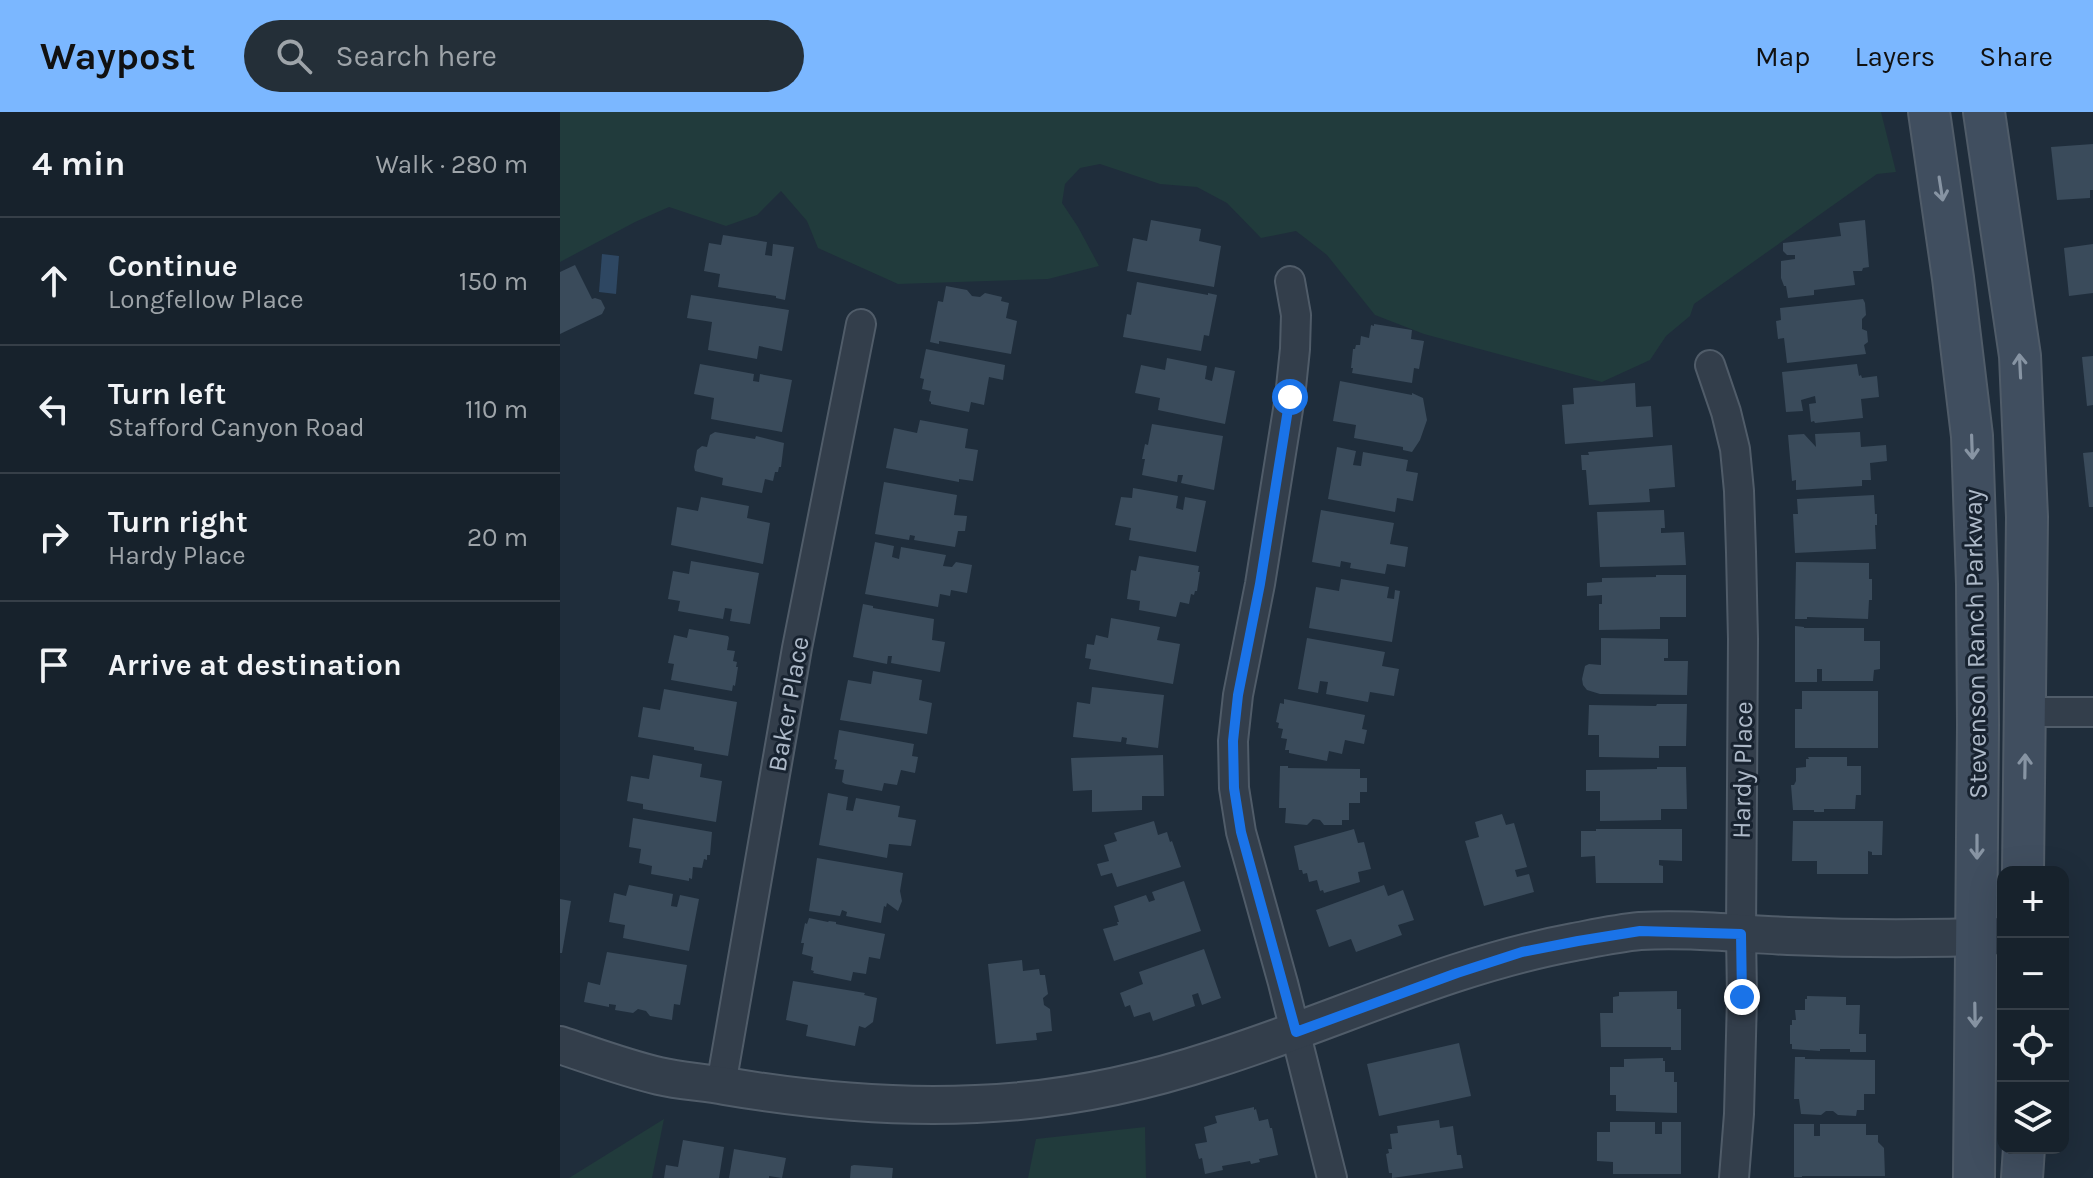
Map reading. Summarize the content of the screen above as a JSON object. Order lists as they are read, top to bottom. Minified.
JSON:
{"streets":{"main road":["Stevenson Ranch Parkway"],"street":["Baker Place","Hardy Place"]},"page":{"header":"Waypost","search":"Search here","nav":["Map","Layers","Share"],"heading":["4 min","Walk · 280 m"],"list":[["Continue","Longfellow Place","150 m"],["Turn left","Stafford Canyon Road","110 m"],["Turn right","Hardy Place","20 m"],"Arrive at destination"],"map_buttons":["+","−"]}}
